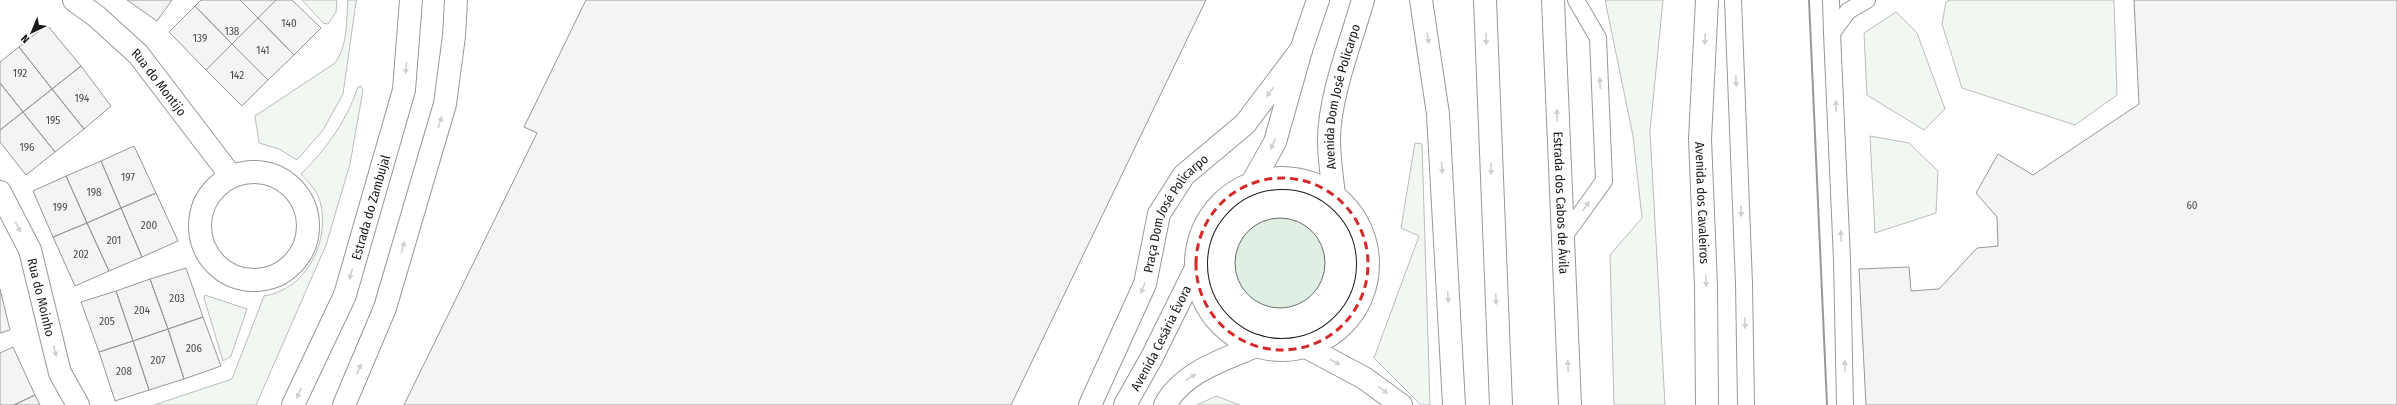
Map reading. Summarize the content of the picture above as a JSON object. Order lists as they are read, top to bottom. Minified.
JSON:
{"streets":{"main road":["Rua do Montijo","Avenida Dom José Policarpo","Avenida dos Cavaleiros","Estrada dos Cabos de Ávila","Estrada do Zambujal","Praça Dom José Policarpo","Rua do Moinho","Avenida Cesária Évora"]},"one_way":["Avenida dos Cavaleiros","Rua do Moinho"],"house_numbers":["140","138","139","141","192","142","194","195","196","197","198","60","199","200","201","202","203","204","205","206","207","208"],"north":"bottom left"}
